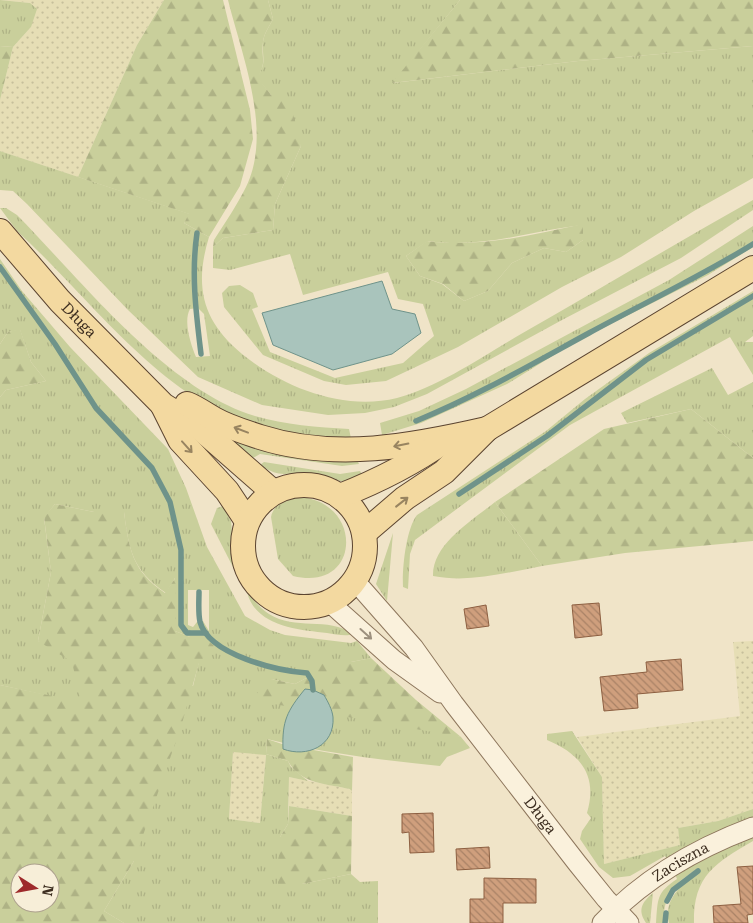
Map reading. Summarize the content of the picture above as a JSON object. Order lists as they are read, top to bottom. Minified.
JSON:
{"streets":{"main road":["Długa"],"street":["Zaciszna"]},"crossings":[["Długa","Zaciszna"]],"north":"right"}
